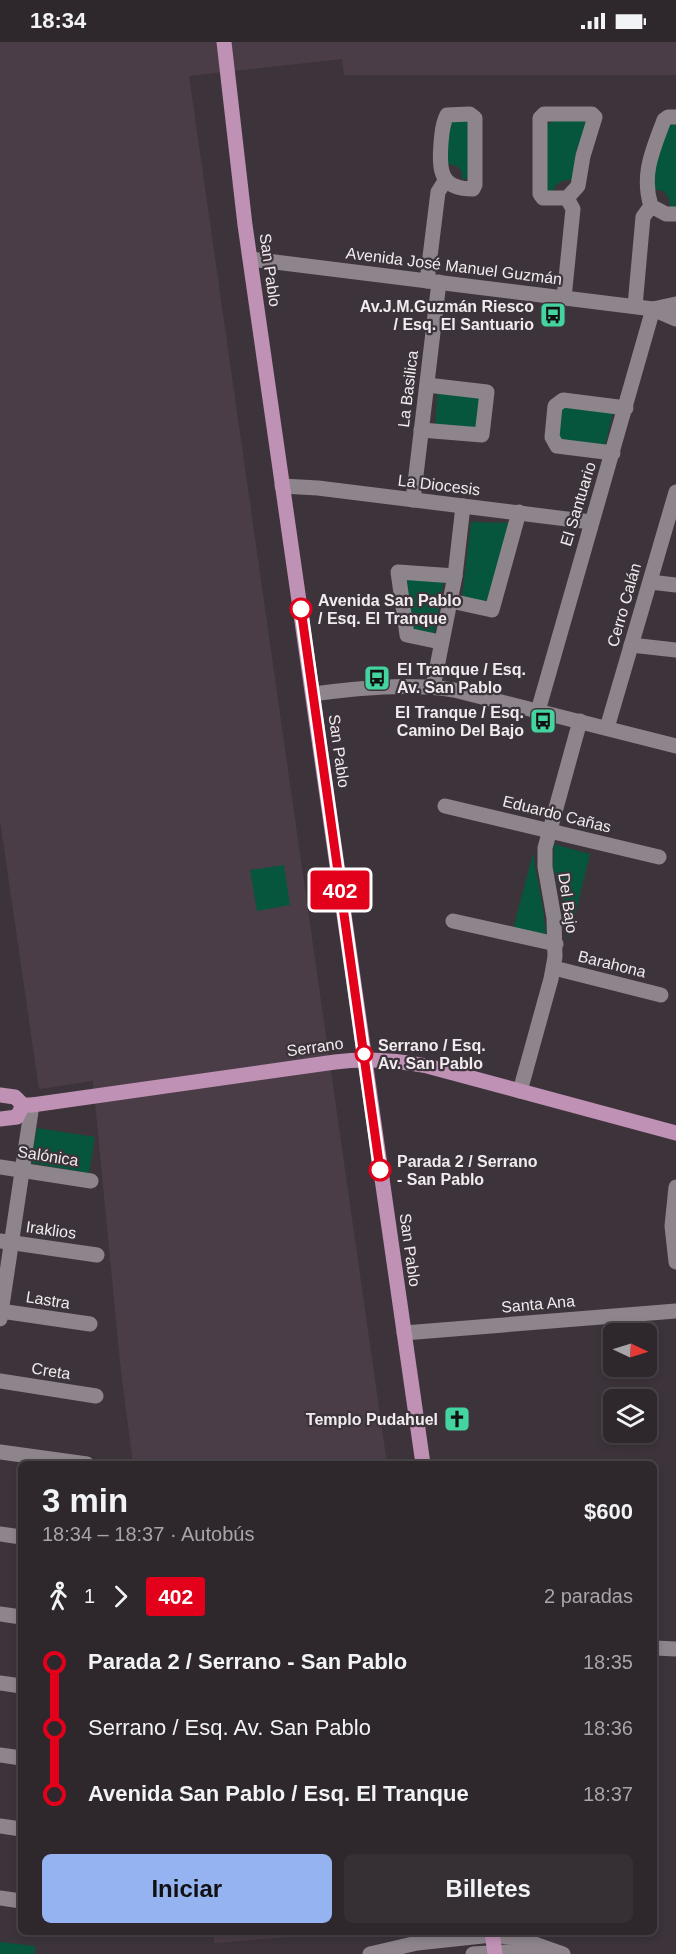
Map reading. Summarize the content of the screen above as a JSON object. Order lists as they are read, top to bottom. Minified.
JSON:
{"streets":{"main road":["San Pablo","Serrano"],"street":["Avenida José Manuel Guzmán","La Basilica","La Diocesis","El Santuario","Cerro Calán","Eduardo Cañas","Del Bajo","Barahona","Salónica","Iraklios","Lastra","Santa Ana","Creta"]},"crossings":[["Avenida José Manuel Guzmán","San Pablo"],["Avenida José Manuel Guzmán","La Basilica"],["Avenida José Manuel Guzmán","El Santuario"],["San Pablo","La Diocesis"],["San Pablo","Serrano"],["San Pablo","Santa Ana"],["La Basilica","La Diocesis"],["La Diocesis","El Santuario"],["Eduardo Cañas","Del Bajo"],["Del Bajo","Barahona"],["Del Bajo","Serrano"]],"places":{"bus stop":["Av.J.M.Guzmán Riesco / Esq. El Santuario","El Tranque / Esq. Av. San Pablo","El Tranque / Esq. Camino Del Bajo"],"other":["Avenida San Pablo / Esq. El Tranque","Serrano / Esq. Av. San Pablo","Parada 2 / Serrano - San Pablo"],"church":["Templo Pudahuel"]},"lines":["bus line 402"],"north":"right","page":{"status":"18:34","on_map":"402","heading":["3 min","18:34 – 18:37 · Autobús","$600"],"legs":["1","402","2 paradas"],"list":[{"name":"Parada 2 / Serrano - San Pablo","value":"18:35"},{"name":"Serrano / Esq. Av. San Pablo","value":"18:36"},{"name":"Avenida San Pablo / Esq. El Tranque","value":"18:37"}],"buttons":["Iniciar","Billetes"]}}
